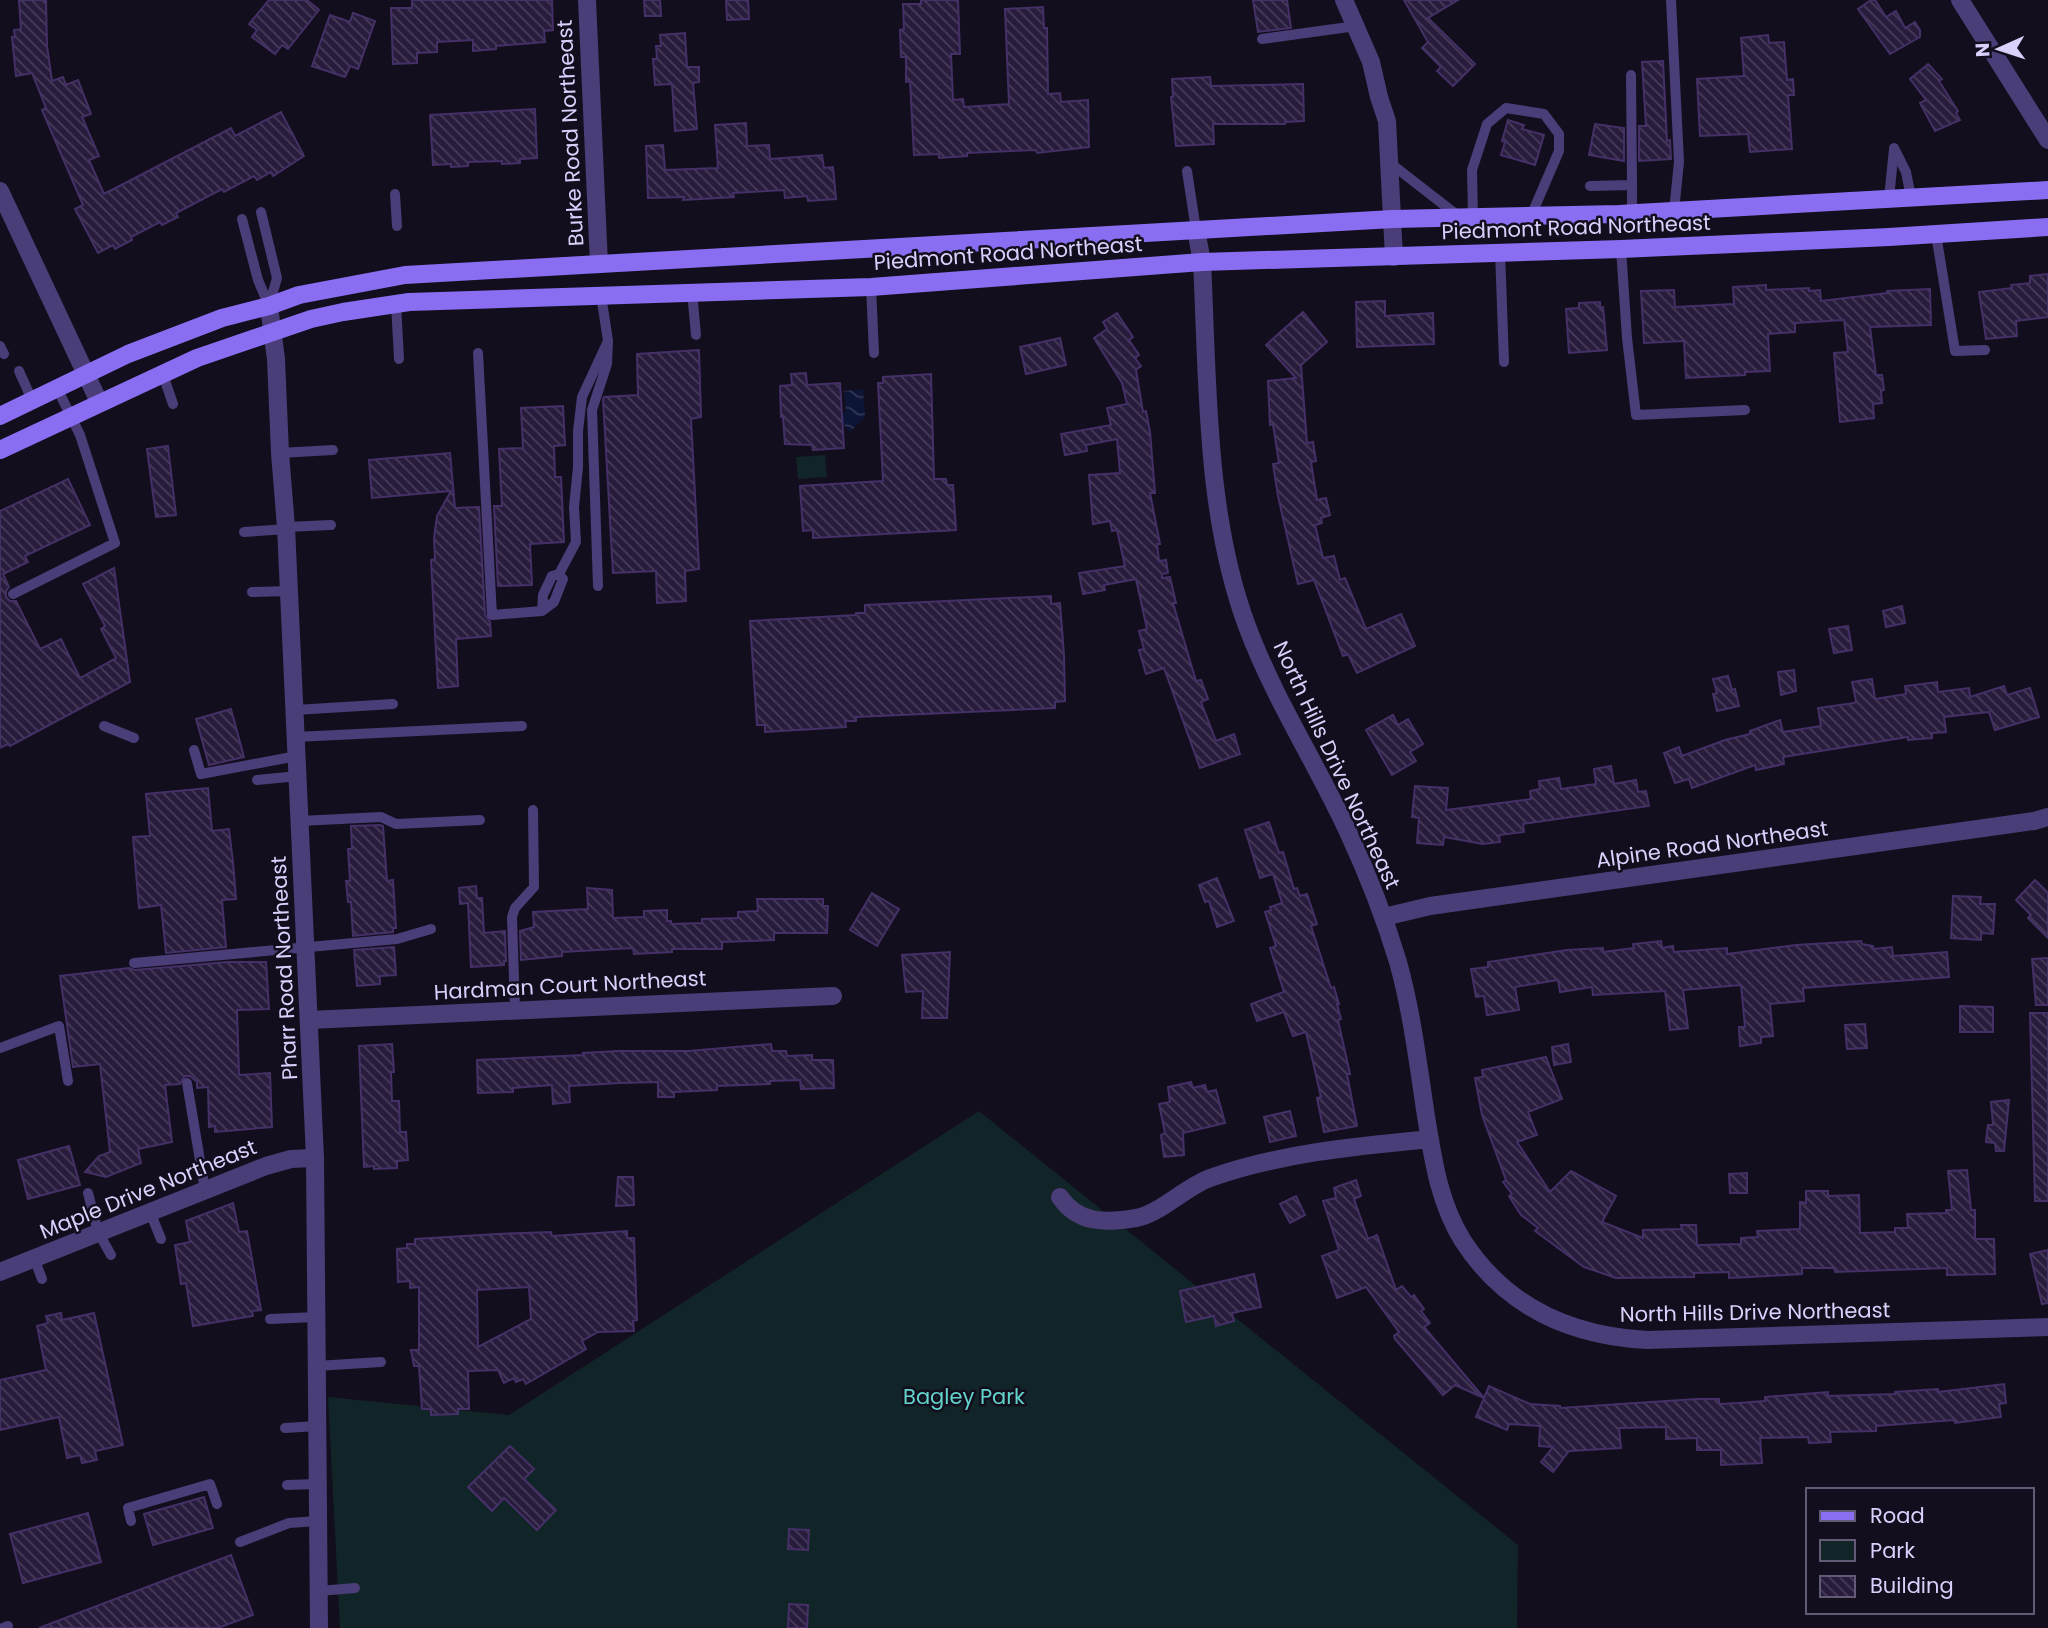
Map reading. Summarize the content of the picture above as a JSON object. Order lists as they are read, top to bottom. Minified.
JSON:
{"streets":{"main road":["Piedmont Road Northeast"],"street":["Burke Road Northeast","North Hills Drive Northeast","Alpine Road Northeast","Pharr Road Northeast","Hardman Court Northeast","Maple Drive Northeast"]},"crossings":[["Burke Road Northeast","Piedmont Road Northeast"],["Piedmont Road Northeast","North Hills Drive Northeast"],["Piedmont Road Northeast","Pharr Road Northeast"],["North Hills Drive Northeast","Alpine Road Northeast"],["Pharr Road Northeast","Hardman Court Northeast"],["Pharr Road Northeast","Maple Drive Northeast"]],"parks":["Bagley Park"],"legend":["Road","Park","Building"],"north":"left"}
